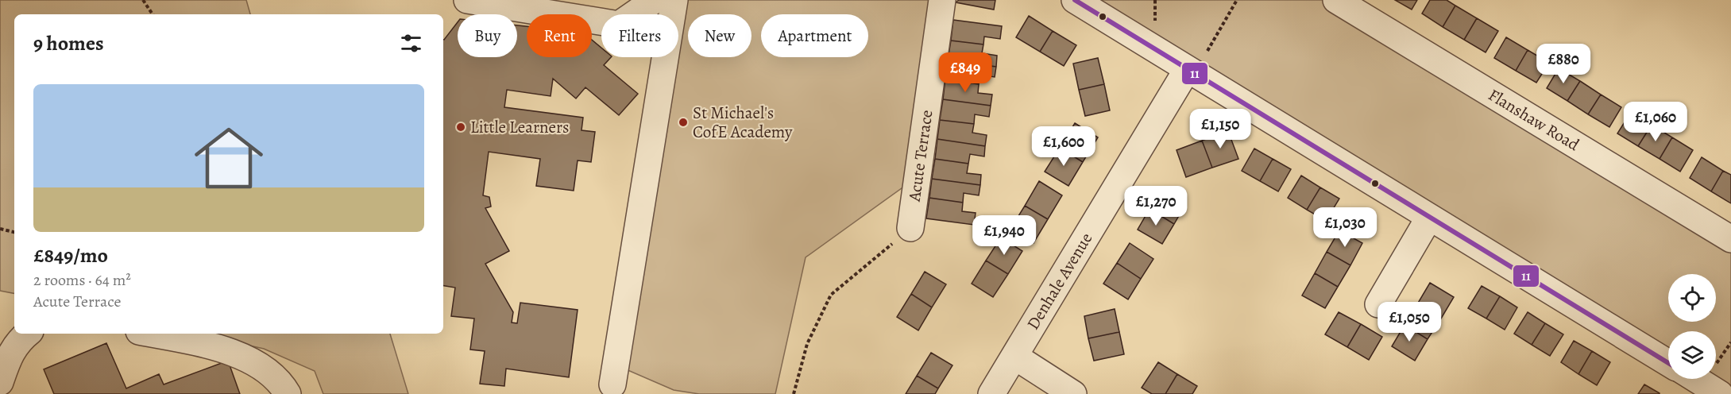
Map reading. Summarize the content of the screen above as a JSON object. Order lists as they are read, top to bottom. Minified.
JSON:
{"streets":{"street":["Flanshaw Road","Acute Terrace","Denhale Avenue"]},"places":["St Michael's CofE Academy","Little Learners"],"lines":["transit line 11"],"page":{"chip":["Buy","Rent","Filters","New","Apartment"],"heading":"9 homes","price":["£880","£849","£1,060","£1,150","£1,600","£1,270","£1,030","£1,940","£1,050"],"list":[{"name":"£849/mo","note":"2 rooms · 64 m² · Acute Terrace"}]}}
